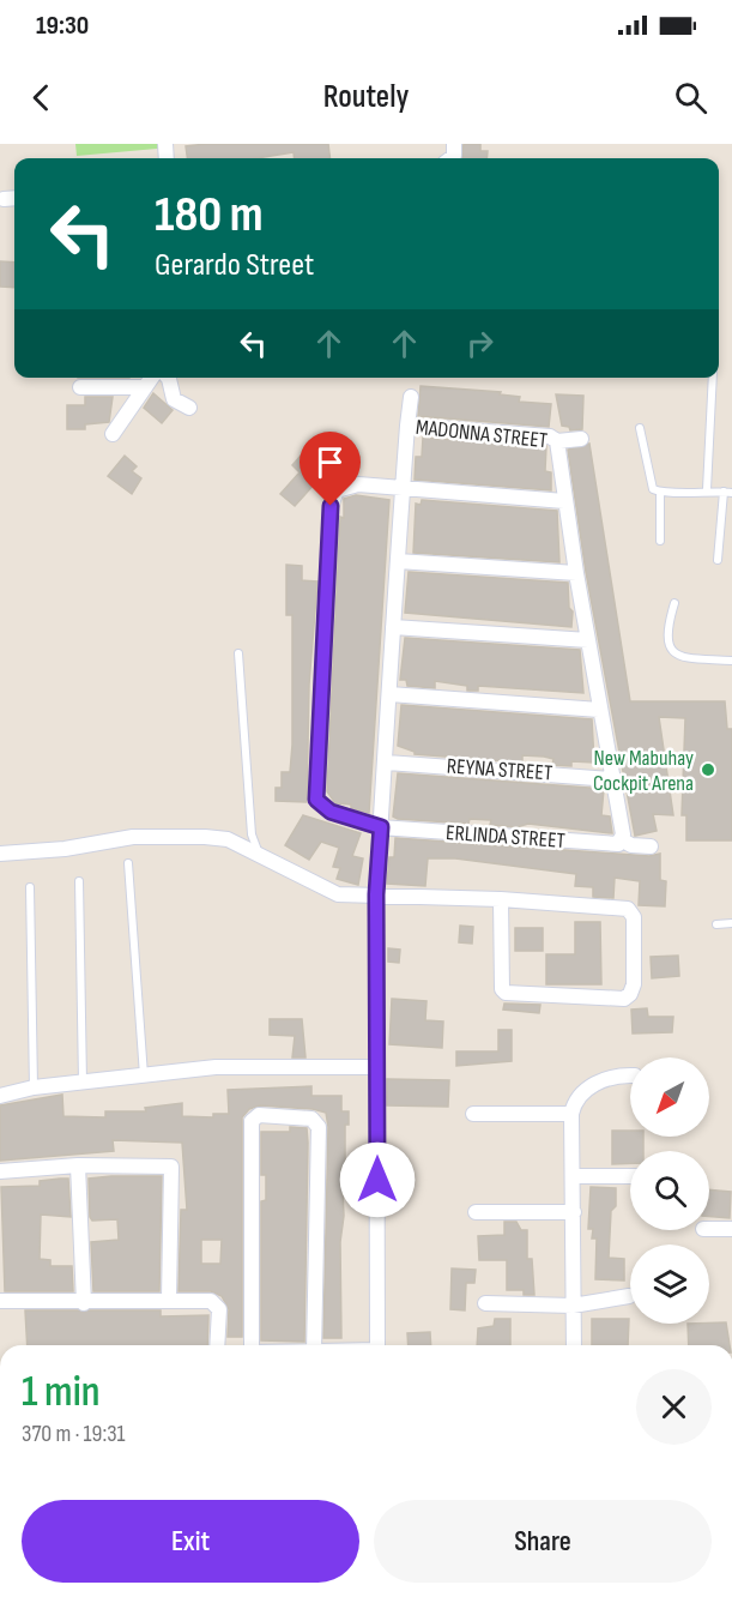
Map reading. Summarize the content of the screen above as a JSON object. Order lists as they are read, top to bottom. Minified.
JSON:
{"streets":{"street":["MADONNA STREET","REYNA STREET","ERLINDA STREET"]},"crossings":[["MADONNA STREET","REYNA STREET"],["MADONNA STREET","ERLINDA STREET"]],"places":["New Mabuhay Cockpit Arena"],"north":"bottom left","page":{"status":"19:30","header":"Routely","turn":["180 m","Gerardo Street"],"heading":["1 min","370 m · 19:31"],"buttons":["Exit","Share"]}}
